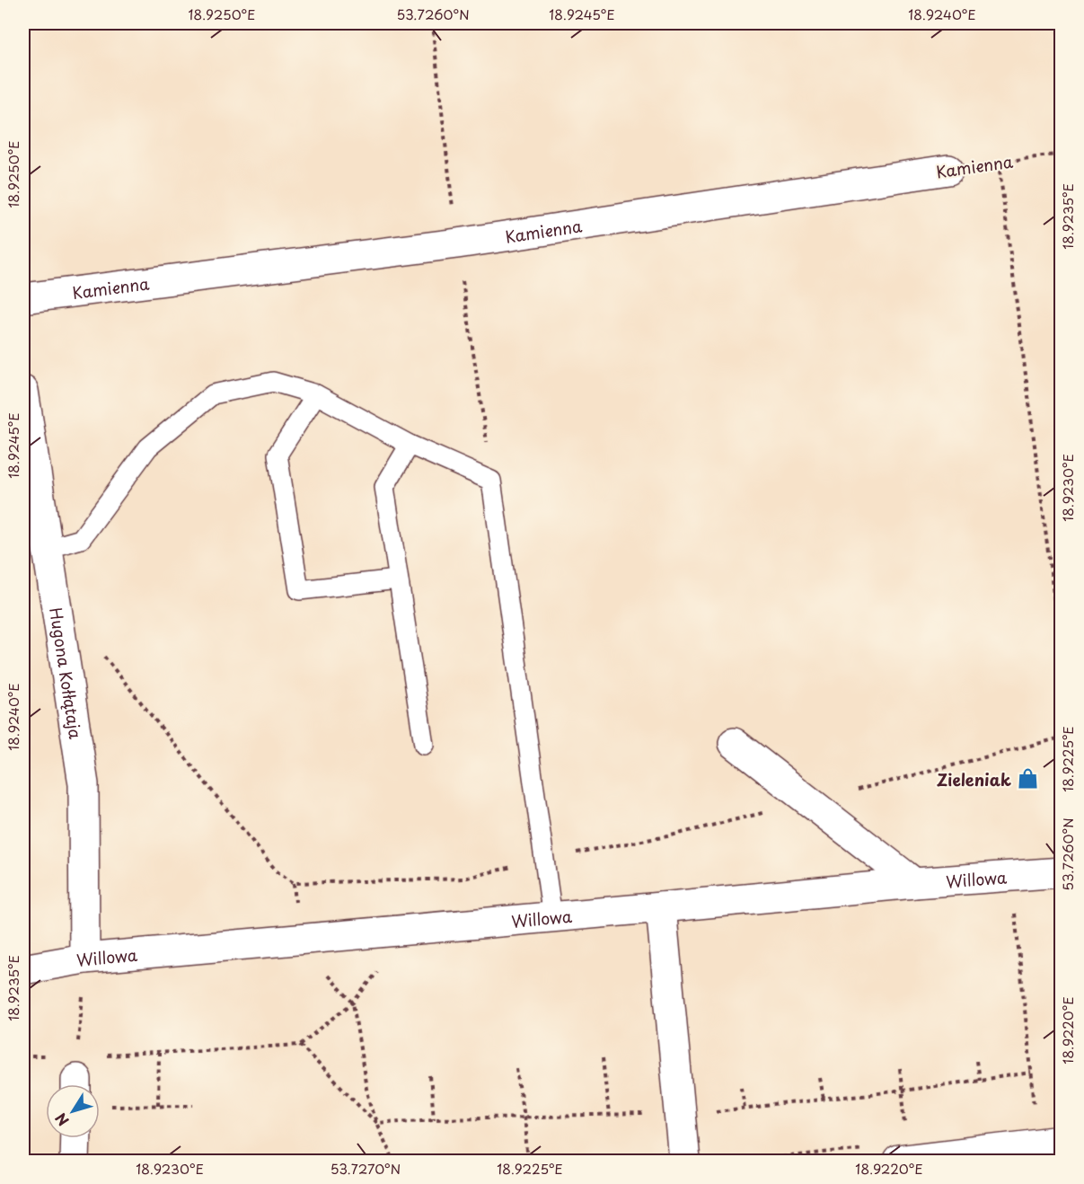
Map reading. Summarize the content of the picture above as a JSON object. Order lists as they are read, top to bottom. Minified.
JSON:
{"streets":{"street":["Kamienna","Hugona Kołłątaja","Willowa"]},"crossings":[["Hugona Kołłątaja","Willowa"]],"places":{"shop":["Zieleniak"]},"north":"bottom left","coordinates":["18.9250°E","53.7260°N","18.9245°E","18.9240°E","18.9235°E","18.9230°E","18.9225°E","18.9220°E","53.7270°N"]}
